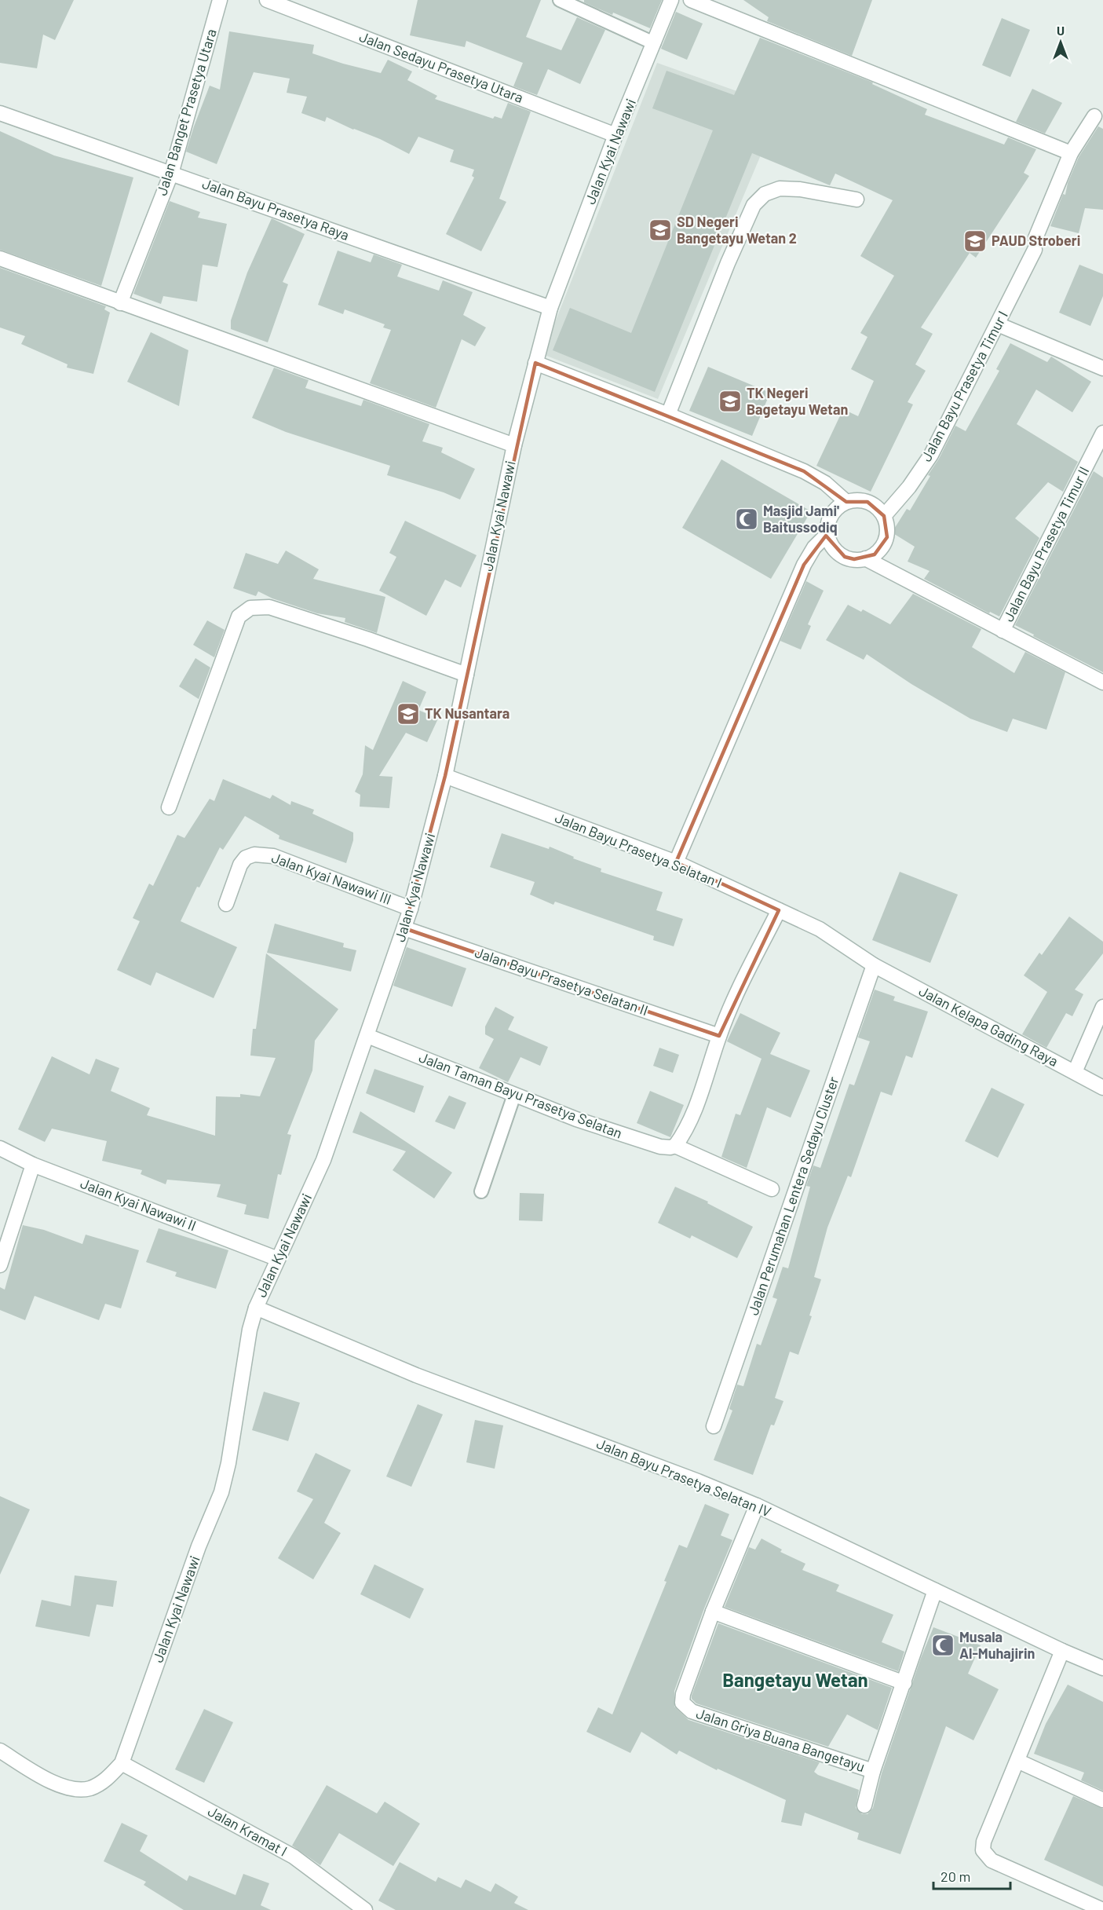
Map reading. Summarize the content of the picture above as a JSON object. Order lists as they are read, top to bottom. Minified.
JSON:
{"streets":{"street":["Jalan Sedayu Prasetya Utara","Jalan Banget Prasetya Utara","Jalan Kyai Nawawi","Jalan Bayu Prasetya Raya","Jalan Bayu Prasetya Timur I","Jalan Bayu Prasetya Timur II","Jalan Bayu Prasetya Selatan I","Jalan Kyai Nawawi III","Jalan Bayu Prasetya Selatan II","Jalan Kelapa Gading Raya","Jalan Taman Bayu Prasetya Selatan","Jalan Perumahan Lentera Sedayu Cluster","Jalan Kyai Nawawi II","Jalan Bayu Prasetya Selatan IV","Jalan Griya Buana Bangetayu","Jalan Kramat I"]},"crossings":[["Jalan Sedayu Prasetya Utara","Jalan Kyai Nawawi"],["Jalan Banget Prasetya Utara","Jalan Bayu Prasetya Raya"],["Jalan Kyai Nawawi","Jalan Bayu Prasetya Raya"],["Jalan Kyai Nawawi","Jalan Bayu Prasetya Selatan I"],["Jalan Kyai Nawawi","Jalan Kyai Nawawi III"],["Jalan Kyai Nawawi","Jalan Bayu Prasetya Selatan II"],["Jalan Kyai Nawawi","Jalan Taman Bayu Prasetya Selatan"],["Jalan Kyai Nawawi","Jalan Kyai Nawawi II"],["Jalan Kyai Nawawi","Jalan Bayu Prasetya Selatan IV"],["Jalan Kyai Nawawi","Jalan Kramat I"],["Jalan Bayu Prasetya Selatan I","Jalan Kelapa Gading Raya"],["Jalan Bayu Prasetya Selatan I","Jalan Perumahan Lentera Sedayu Cluster"],["Jalan Kelapa Gading Raya","Jalan Perumahan Lentera Sedayu Cluster"],["Jalan Bayu Prasetya Selatan IV","Jalan Griya Buana Bangetayu"]],"districts":["Bangetayu Wetan"],"places":{"school or university":["SD Negeri Bangetayu Wetan 2","PAUD Stroberi","TK Negeri Bagetayu Wetan","TK Nusantara"],"mosque":["Masjid Jami' Baitussodiq","Musala Al-Muhajirin"]},"scale_bar":"20 m","north":"top"}
